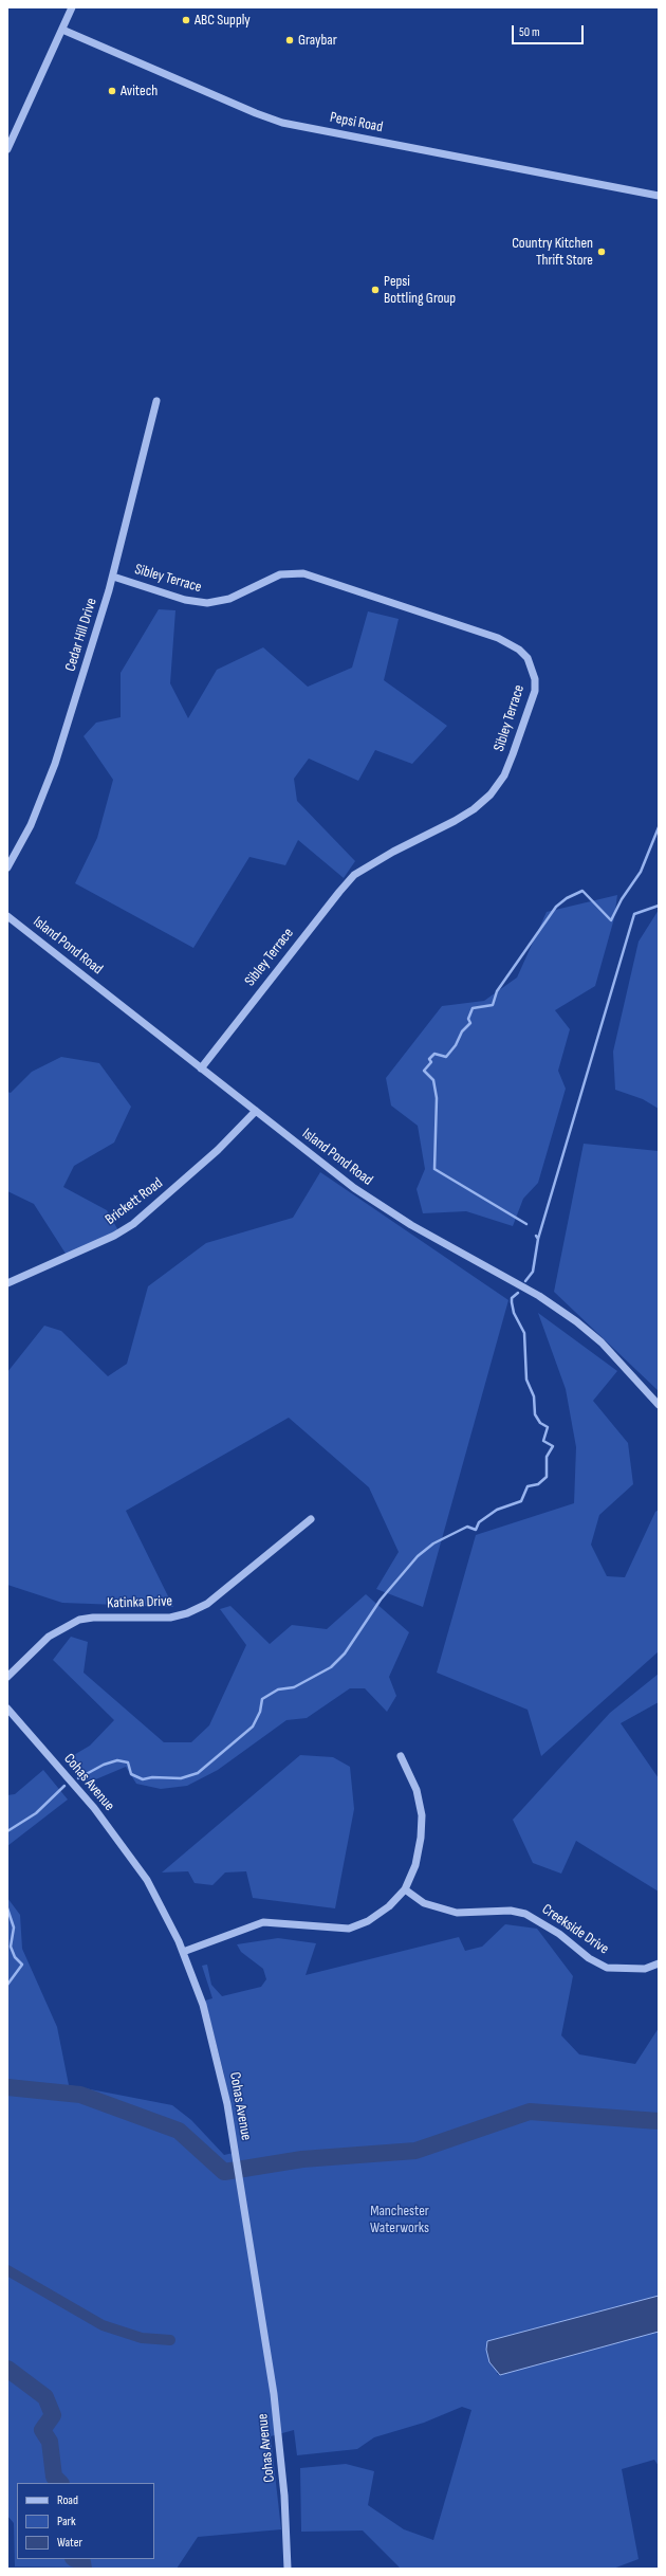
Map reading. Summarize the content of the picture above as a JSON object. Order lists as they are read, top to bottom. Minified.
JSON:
{"streets":{"street":["Pepsi Road","Sibley Terrace","Cedar Hill Drive","Island Pond Road","Brickett Road","Katinka Drive","Cohas Avenue","Creekside Drive"]},"crossings":[["Sibley Terrace","Cedar Hill Drive"],["Sibley Terrace","Island Pond Road"],["Island Pond Road","Brickett Road"]],"parks":["Manchester Waterworks"],"places":["ABC Supply","Graybar","Avitech","Country Kitchen Thrift Store","Pepsi Bottling Group"],"legend":["Road","Park","Water"],"scale_bar":"50 m"}
